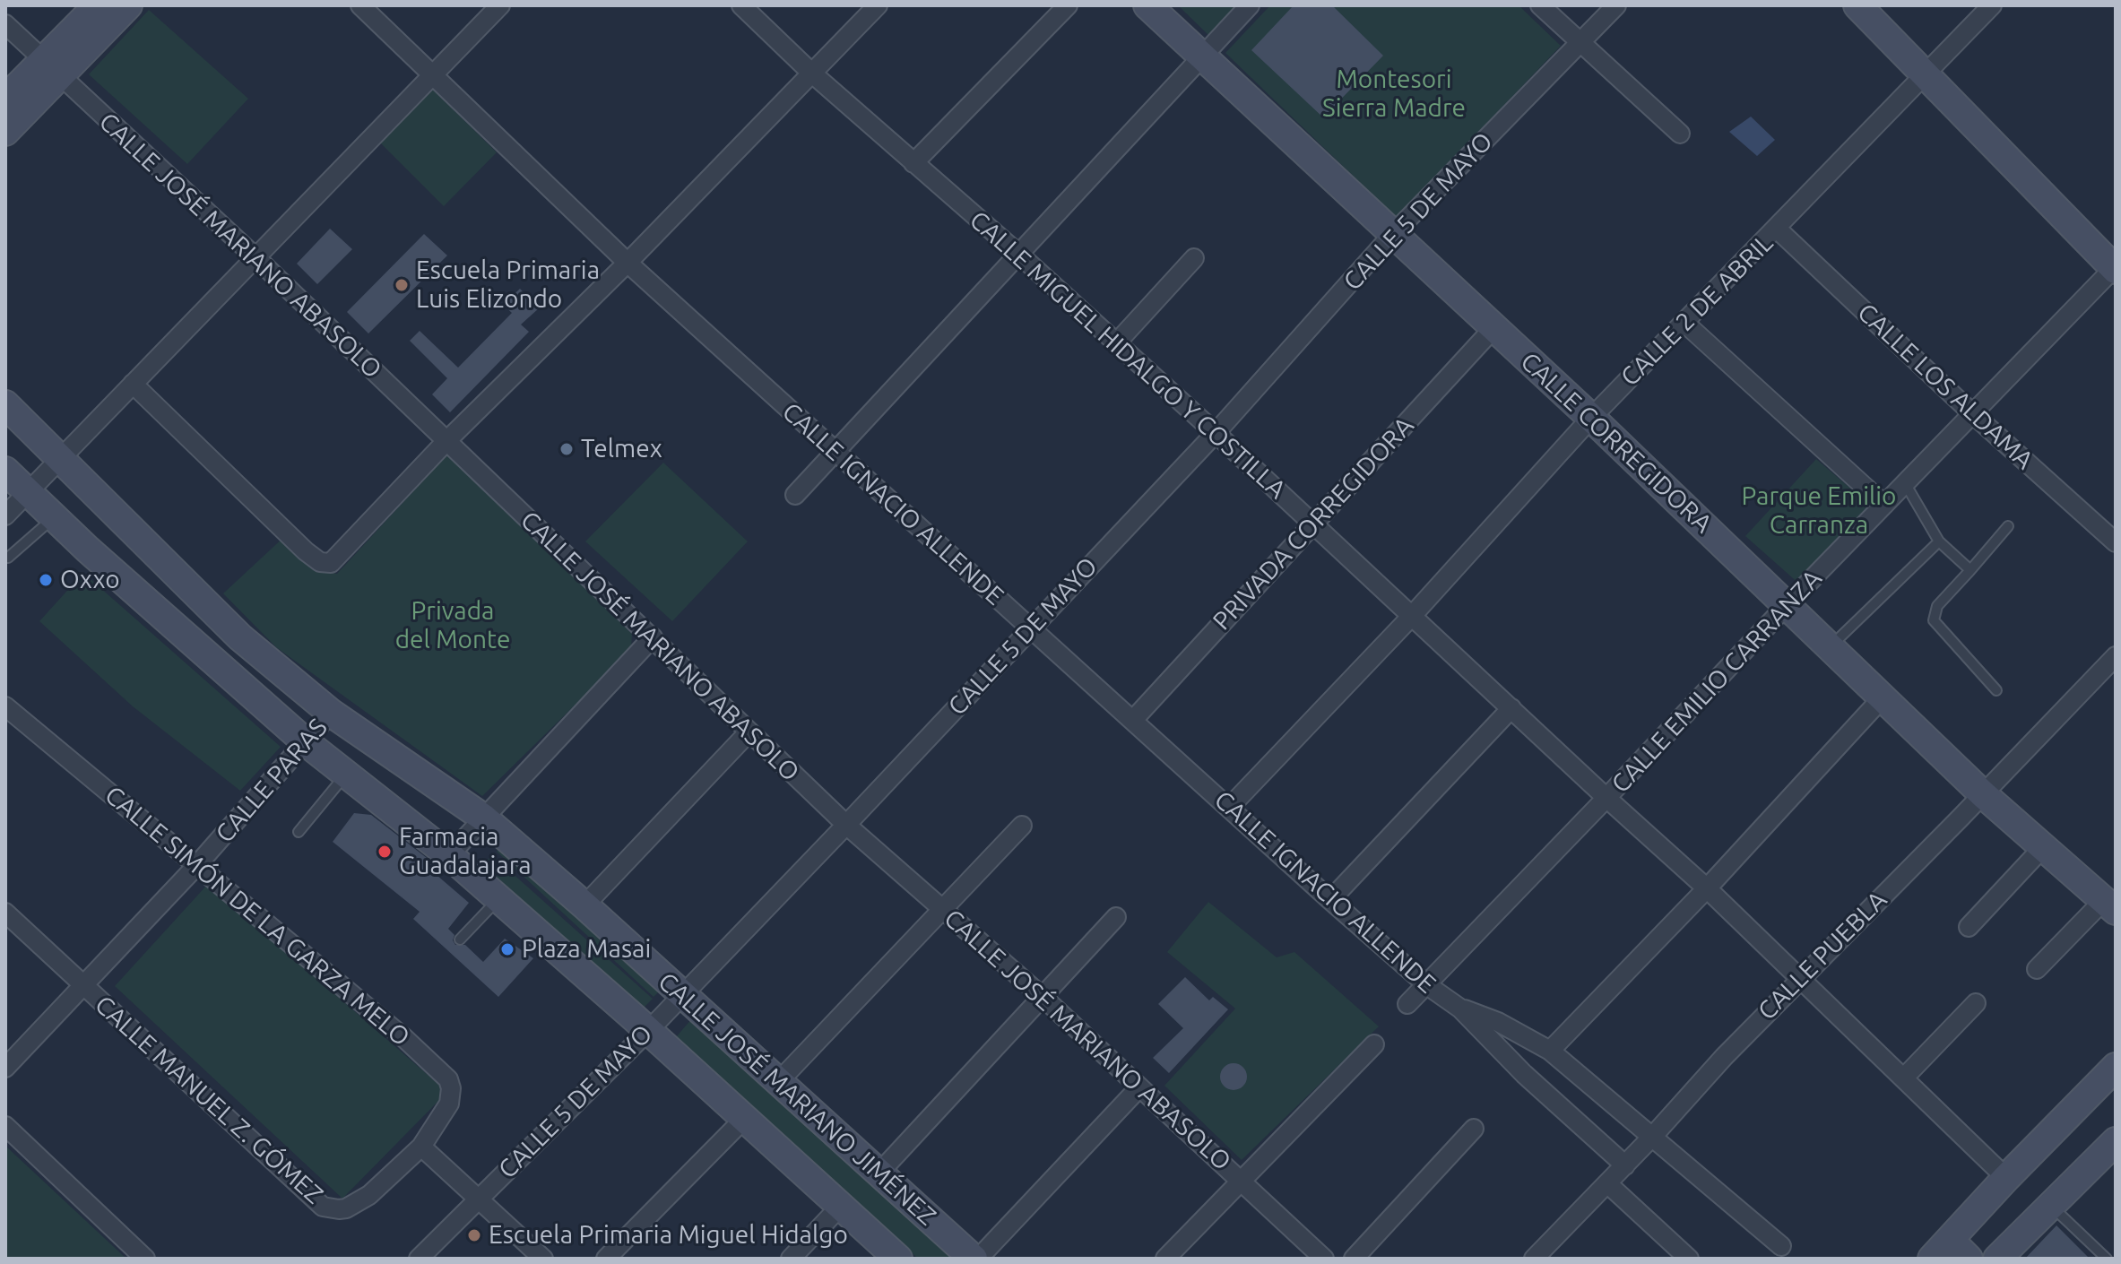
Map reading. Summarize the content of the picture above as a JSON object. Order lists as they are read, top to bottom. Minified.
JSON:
{"streets":{"street":["CALLE 5 DE MAYO","CALLE JOSÉ MARIANO ABASOLO","CALLE 2 DE ABRIL","CALLE MIGUEL HIDALGO Y COSTILLA","CALLE LOS ALDAMA","CALLE CORREGIDORA","CALLE IGNACIO ALLENDE","PRIVADA CORREGIDORA","CALLE EMILIO CARRANZA","CALLE PARAS","CALLE SIMÓN DE LA GARZA MELO","CALLE PUEBLA","CALLE JOSÉ MARIANO JIMÉNEZ","CALLE MANUEL Z. GÓMEZ"]},"crossings":[["CALLE 5 DE MAYO","CALLE JOSÉ MARIANO ABASOLO"],["CALLE 5 DE MAYO","CALLE MIGUEL HIDALGO Y COSTILLA"],["CALLE 5 DE MAYO","CALLE CORREGIDORA"],["CALLE 5 DE MAYO","CALLE IGNACIO ALLENDE"],["CALLE 5 DE MAYO","CALLE JOSÉ MARIANO JIMÉNEZ"],["CALLE 2 DE ABRIL","CALLE MIGUEL HIDALGO Y COSTILLA"],["CALLE 2 DE ABRIL","CALLE LOS ALDAMA"],["CALLE 2 DE ABRIL","CALLE CORREGIDORA"],["CALLE 2 DE ABRIL","CALLE IGNACIO ALLENDE"],["CALLE MIGUEL HIDALGO Y COSTILLA","PRIVADA CORREGIDORA"],["CALLE MIGUEL HIDALGO Y COSTILLA","CALLE EMILIO CARRANZA"],["CALLE MIGUEL HIDALGO Y COSTILLA","CALLE PUEBLA"],["CALLE LOS ALDAMA","CALLE EMILIO CARRANZA"],["CALLE CORREGIDORA","PRIVADA CORREGIDORA"],["CALLE CORREGIDORA","CALLE EMILIO CARRANZA"],["CALLE CORREGIDORA","CALLE PUEBLA"],["CALLE IGNACIO ALLENDE","PRIVADA CORREGIDORA"],["CALLE IGNACIO ALLENDE","CALLE EMILIO CARRANZA"],["CALLE IGNACIO ALLENDE","CALLE PUEBLA"],["CALLE PARAS","CALLE SIMÓN DE LA GARZA MELO"],["CALLE PARAS","CALLE JOSÉ MARIANO JIMÉNEZ"],["CALLE PARAS","CALLE MANUEL Z. GÓMEZ"],["CALLE SIMÓN DE LA GARZA MELO","CALLE MANUEL Z. GÓMEZ"]],"parks":["Montesori Sierra Madre","Parque Emilio Carranza","Privada del Monte"],"places":["Escuela Primaria Luis Elizondo","Telmex","Oxxo","Farmacia Guadalajara","Plaza Masai","Escuela Primaria Miguel Hidalgo"]}
